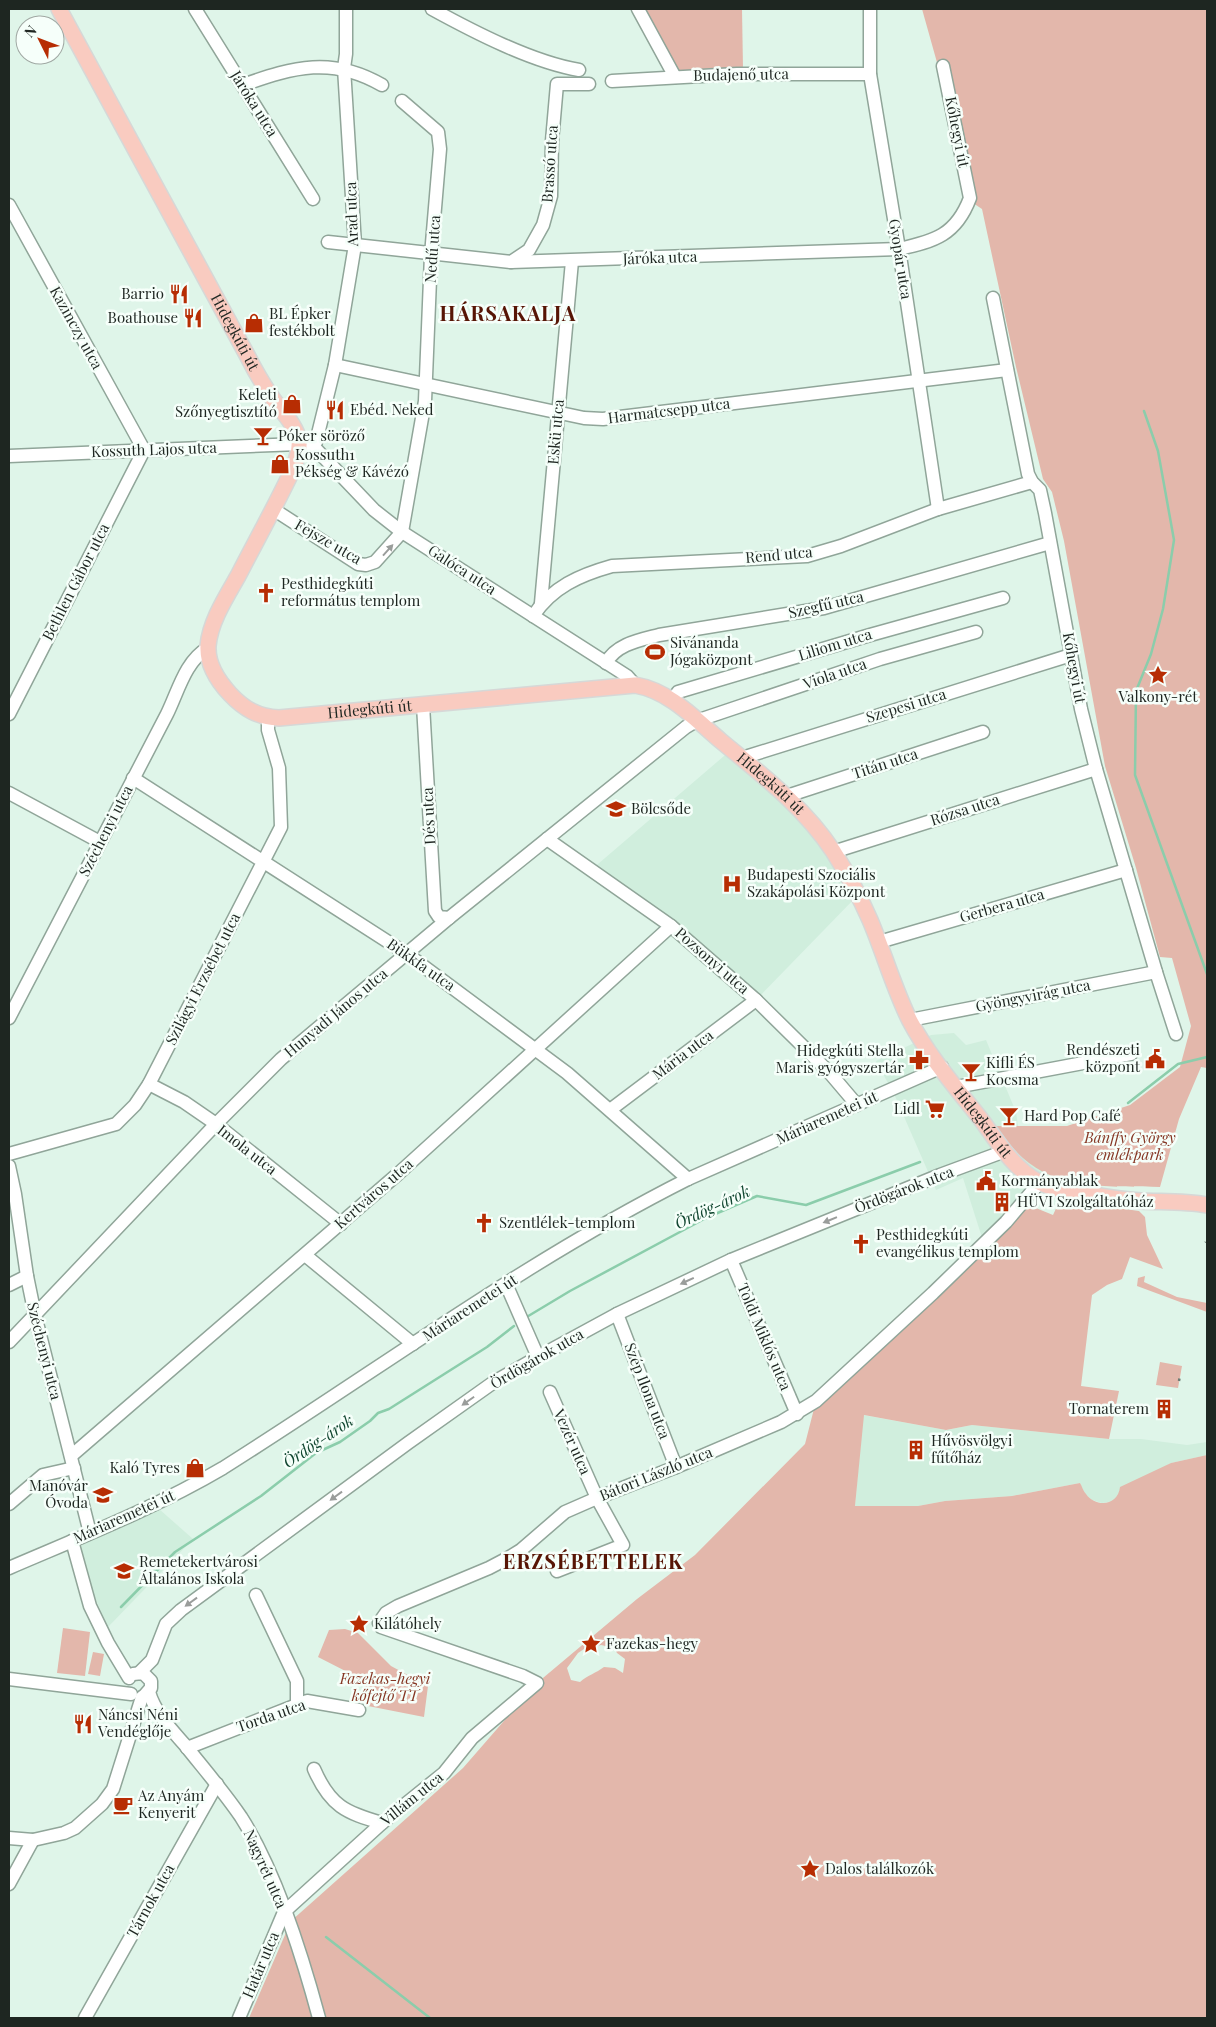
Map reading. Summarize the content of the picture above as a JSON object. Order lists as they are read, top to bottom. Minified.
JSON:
{"streets":{"main road":["Hidegkúti út"],"street":["Budajenő utca","Járóka utca","Kőhegyi út","Brassó utca","Arad utca","Nedű utca","Gyopár utca","Kazinczy utca","Harmatcsepp utca","Eskü utca","Kossuth Lajos utca","Fejsze utca","Rend utca","Galóca utca","Bethlen Gábor utca","Szegfű utca","Liliom utca","Viola utca","Szepesi utca","Titán utca","Rózsa utca","Dés utca","Széchenyi utca","Gerbera utca","Pozsonyi utca","Bükkfa utca","Szilágyi Erzsébet utca","Gyöngyvirág utca","Hunyadi János utca","Mária utca","Máriaremetei út","Imola utca","Ördögárok utca","Kertváros utca","Toldi Miklós utca","Szép Ilona utca","Vezér utca","Bátori László utca","Torda utca","Villám utca","Nagyrét utca","Tárnok utca","Határ utca"]},"crossings":[["Budajenő utca","Gyopár utca"],["Járóka utca","Kőhegyi út"],["Járóka utca","Brassó utca"],["Járóka utca","Arad utca"],["Járóka utca","Nedű utca"],["Járóka utca","Gyopár utca"],["Járóka utca","Eskü utca"],["Kőhegyi út","Harmatcsepp utca"],["Kőhegyi út","Rend utca"],["Kőhegyi út","Szegfű utca"],["Kőhegyi út","Szepesi utca"],["Kőhegyi út","Rózsa utca"],["Kőhegyi út","Gerbera utca"],["Kőhegyi út","Gyöngyvirág utca"],["Arad utca","Hidegkúti út"],["Arad utca","Harmatcsepp utca"],["Arad utca","Kossuth Lajos utca"],["Arad utca","Galóca utca"],["Nedű utca","Harmatcsepp utca"],["Nedű utca","Fejsze utca"],["Nedű utca","Galóca utca"],["Gyopár utca","Harmatcsepp utca"],["Gyopár utca","Rend utca"],["Kazinczy utca","Kossuth Lajos utca"],["Kazinczy utca","Bethlen Gábor utca"],["Hidegkúti út","Kossuth Lajos utca"],["Hidegkúti út","Galóca utca"],["Hidegkúti út","Liliom utca"],["Hidegkúti út","Viola utca"],["Hidegkúti út","Szepesi utca"],["Hidegkúti út","Titán utca"],["Hidegkúti út","Rózsa utca"],["Hidegkúti út","Dés utca"],["Hidegkúti út","Széchenyi utca"],["Hidegkúti út","Gerbera utca"],["Hidegkúti út","Szilágyi Erzsébet utca"],["Hidegkúti út","Gyöngyvirág utca"],["Hidegkúti út","Hunyadi János utca"],["Hidegkúti út","Máriaremetei út"],["Hidegkúti út","Ördögárok utca"],["Hidegkúti út","Bátori László utca"],["Harmatcsepp utca","Eskü utca"],["Eskü utca","Rend utca"],["Kossuth Lajos utca","Galóca utca"],["Kossuth Lajos utca","Bethlen Gábor utca"],["Fejsze utca","Galóca utca"],["Rend utca","Galóca utca"],["Galóca utca","Szegfű utca"],["Viola utca","Hunyadi János utca"],["Dés utca","Hunyadi János utca"],["Széchenyi utca","Bükkfa utca"],["Széchenyi utca","Hunyadi János utca"],["Széchenyi utca","Máriaremetei út"],["Széchenyi utca","Kertváros utca"],["Pozsonyi utca","Hunyadi János utca"],["Pozsonyi utca","Mária utca"],["Pozsonyi utca","Máriaremetei út"],["Pozsonyi utca","Kertváros utca"],["Bükkfa utca","Szilágyi Erzsébet utca"],["Bükkfa utca","Hunyadi János utca"],["Bükkfa utca","Mária utca"],["Bükkfa utca","Máriaremetei út"],["Bükkfa utca","Kertváros utca"],["Szilágyi Erzsébet utca","Imola utca"],["Hunyadi János utca","Imola utca"],["Máriaremetei út","Nagyrét utca"],["Imola utca","Kertváros utca"],["Ördögárok utca","Toldi Miklós utca"],["Ördögárok utca","Szép Ilona utca"],["Ördögárok utca","Nagyrét utca"],["Toldi Miklós utca","Bátori László utca"],["Szép Ilona utca","Bátori László utca"],["Vezér utca","Bátori László utca"],["Bátori László utca","Villám utca"],["Torda utca","Nagyrét utca"],["Villám utca","Nagyrét utca"],["Villám utca","Határ utca"],["Nagyrét utca","Tárnok utca"],["Nagyrét utca","Határ utca"]],"one_way":["Fejsze utca","Ördögárok utca"],"districts":["HÁRSAKALJA","ERZSÉBETTELEK"],"water":["Ördög-árok"],"parks":["Bánffy György emlékpark","Fazekas-hegyi kőfejtő TT"],"places":{"restaurant":["Barrio","Boathouse","Ebéd. Neked","Náncsi Néni Vendéglője"],"shop":["BL Épker festékbolt","Keleti Szőnyegtisztító","Kossuth1 Pékség & Kávézó","Kaló Tyres"],"bar":["Póker söröző","Kifli ÉS Kocsma","Hard Pop Café"],"church":["Pesthidegkúti református templom","Szentlélek-templom","Pesthidegkúti evangélikus templom"],"sports":["Sivánanda Jógaközpont"],"place":["Valkony-rét","Kilátóhely","Fazekas-hegy","Dalos találkozók"],"school or university":["Bölcsőde","Manóvár Óvoda","Remetekertvárosi Általános Iskola"],"hospital":["Budapesti Szociális Szakápolási Központ"],"public building":["Rendészeti központ","Kormányablak"],"pharmacy":["Hidegkúti Stella Maris gyógyszertár"],"supermarket":["Lidl"],"building":["HÜVI Szolgáltatóház","Tornaterem","Hűvösvölgyi fűtőház"],"cafe":["Az Anyám Kenyerit"]},"north":"top left"}
